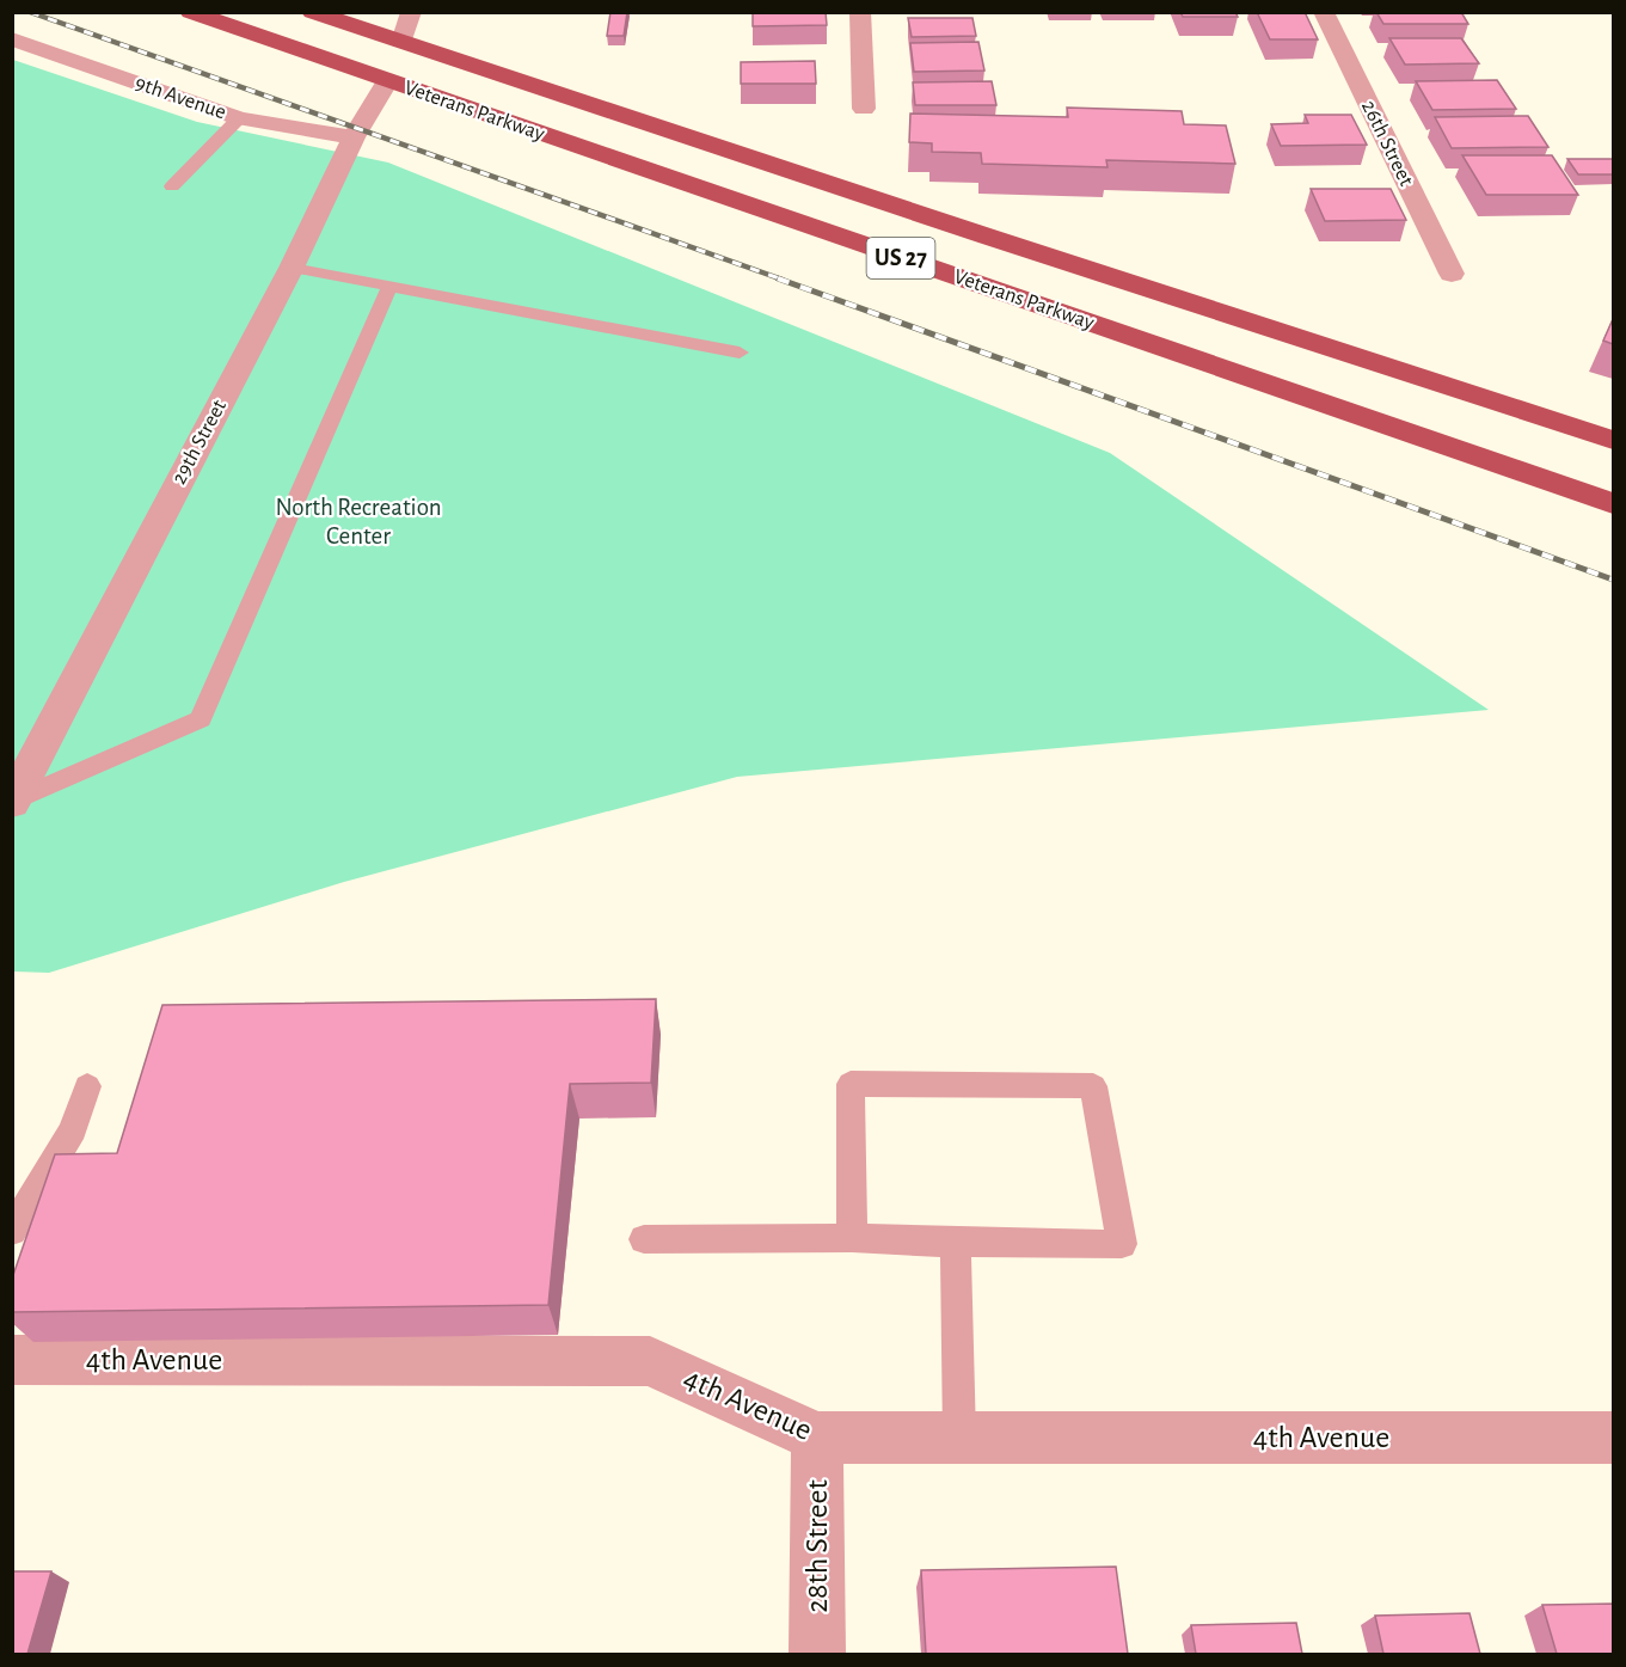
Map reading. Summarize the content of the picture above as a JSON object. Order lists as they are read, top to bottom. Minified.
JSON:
{"streets":{"main road":["Veterans Parkway","US 27"],"street":["9th Avenue","26th Street","29th Street","4th Avenue","28th Street"]},"crossings":[["9th Avenue","29th Street"],["Veterans Parkway","29th Street"],["4th Avenue","28th Street"]],"parks":["North Recreation Center"]}
